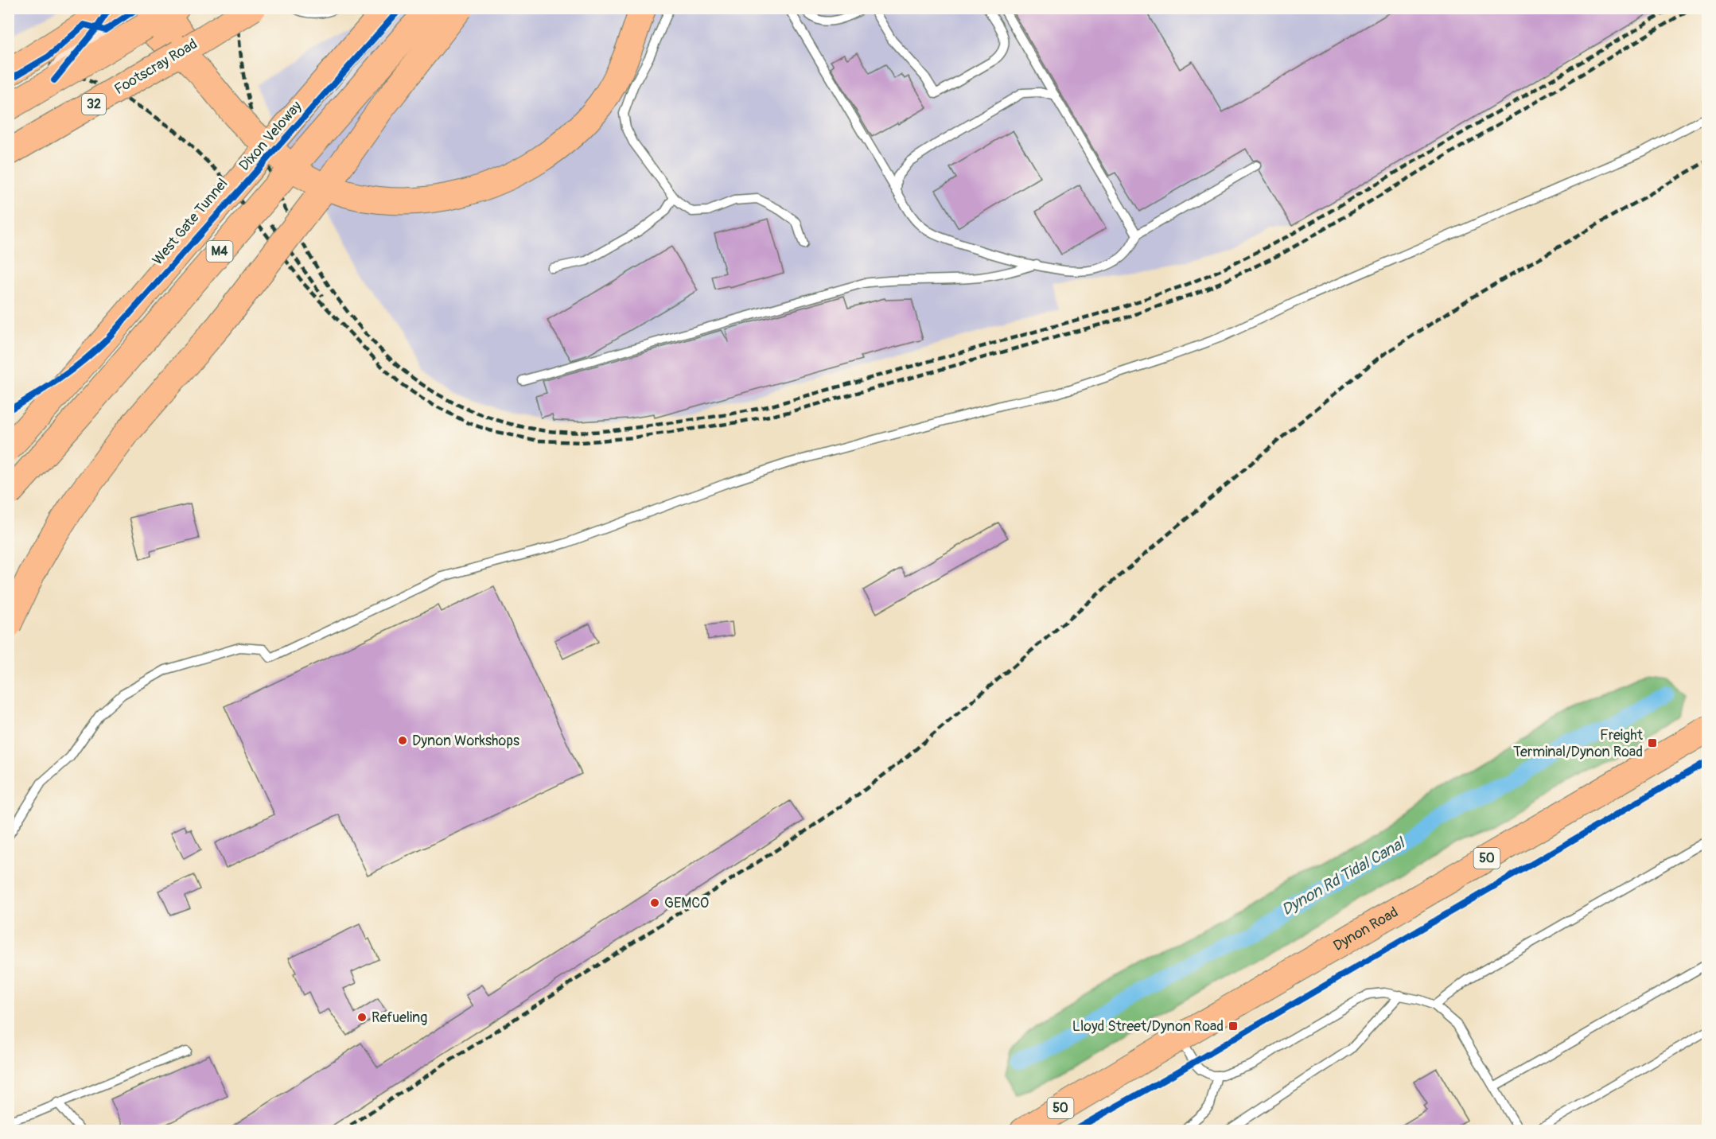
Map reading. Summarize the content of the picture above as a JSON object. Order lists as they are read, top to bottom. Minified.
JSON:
{"streets":{"main road":["Footscray Road","32","West Gate Tunnel","M4","50","Dynon Road"],"cycle path":["Dixon Veloway"]},"water":["Dynon Rd Tidal Canal"],"places":{"other":["Dynon Workshops","GEMCO","Refueling"],"transit":["Freight Terminal/Dynon Road","Lloyd Street/Dynon Road"]}}
